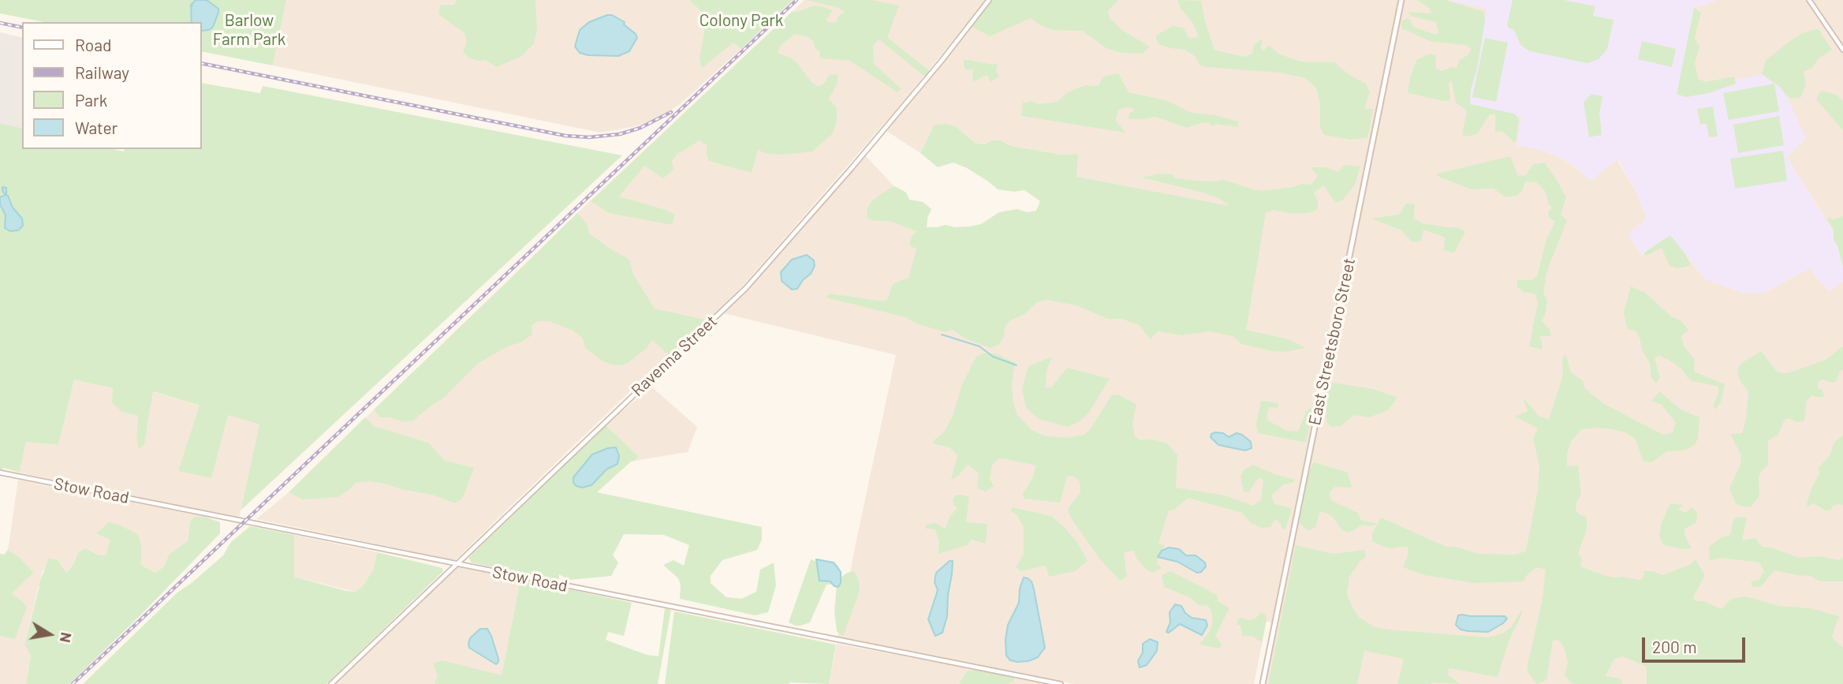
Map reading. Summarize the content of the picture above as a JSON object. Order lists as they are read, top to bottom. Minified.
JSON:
{"streets":{"main road":["East Streetsboro Street"],"street":["Ravenna Street","Stow Road"]},"crossings":[["Ravenna Street","Stow Road"]],"parks":["Barlow Farm Park","Colony Park"],"legend":["Road","Railway","Park","Water"],"scale_bar":"200 m","north":"right"}
